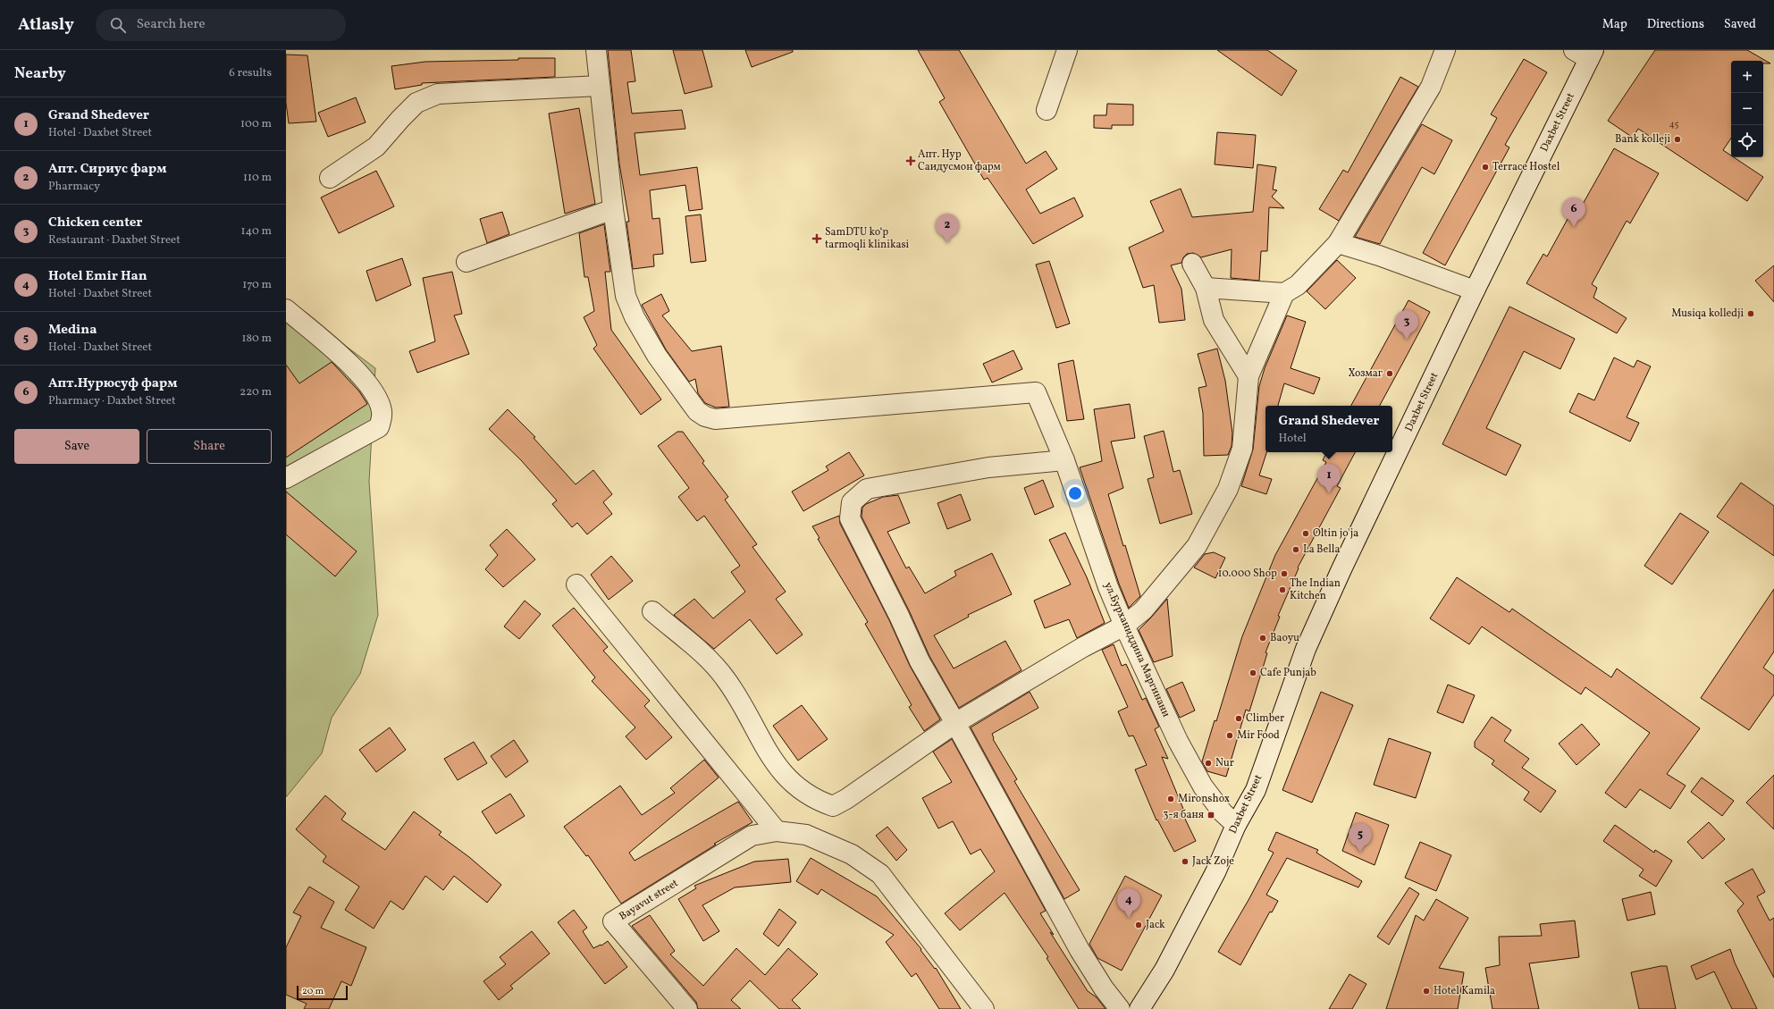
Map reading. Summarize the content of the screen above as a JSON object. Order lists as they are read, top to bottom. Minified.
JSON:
{"streets":{"street":["Daxbet Street","ул.Бурханиддина Маргинани","Bayavut street"]},"crossings":[["Daxbet Street","ул.Бурханиддина Маргинани"]],"places":{"other":["Bank kolleji","Terrace Hostel","Musiqa kolledji","Хозмаг","Oltin jo'ja","La Bella","10.000 Shop","The Indian Kitchen","Baoyu","Cafe Punjab","Climber","Mir Food","Nur","Mironshox","Jack Zoje","Jack","Hotel Kamila"],"health":["Апт. Нур Саидусмон фарм","SamDTU ko‘p tarmoqli klinikasi"],"transit":["3-я баня"]},"house_numbers":["45"],"scale_bar":"20 m","page":{"header":"Atlasly","search":"Search here","nav":["Map","Directions","Saved"],"heading":["Nearby","6 results"],"map_buttons":["+","−"],"list":[{"mark":"1","name":"Grand Shedever","note":"Hotel · Daxbet Street","value":"100 m"},{"mark":"2","name":"Апт. Сириус фарм","note":"Pharmacy","value":"110 m"},{"mark":"3","name":"Chicken center","note":"Restaurant · Daxbet Street","value":"140 m"},{"mark":"4","name":"Hotel Emir Han","note":"Hotel · Daxbet Street","value":"170 m"},{"mark":"5","name":"Medina","note":"Hotel · Daxbet Street","value":"180 m"},{"mark":"6","name":"Апт.Нурюсуф фарм","note":"Pharmacy · Daxbet Street","value":"220 m"}],"pins":["6","2","3","1","5","4"],"popup":["Grand Shedever","Hotel"],"buttons":["Save","Share"],"scale":"20 m"}}
